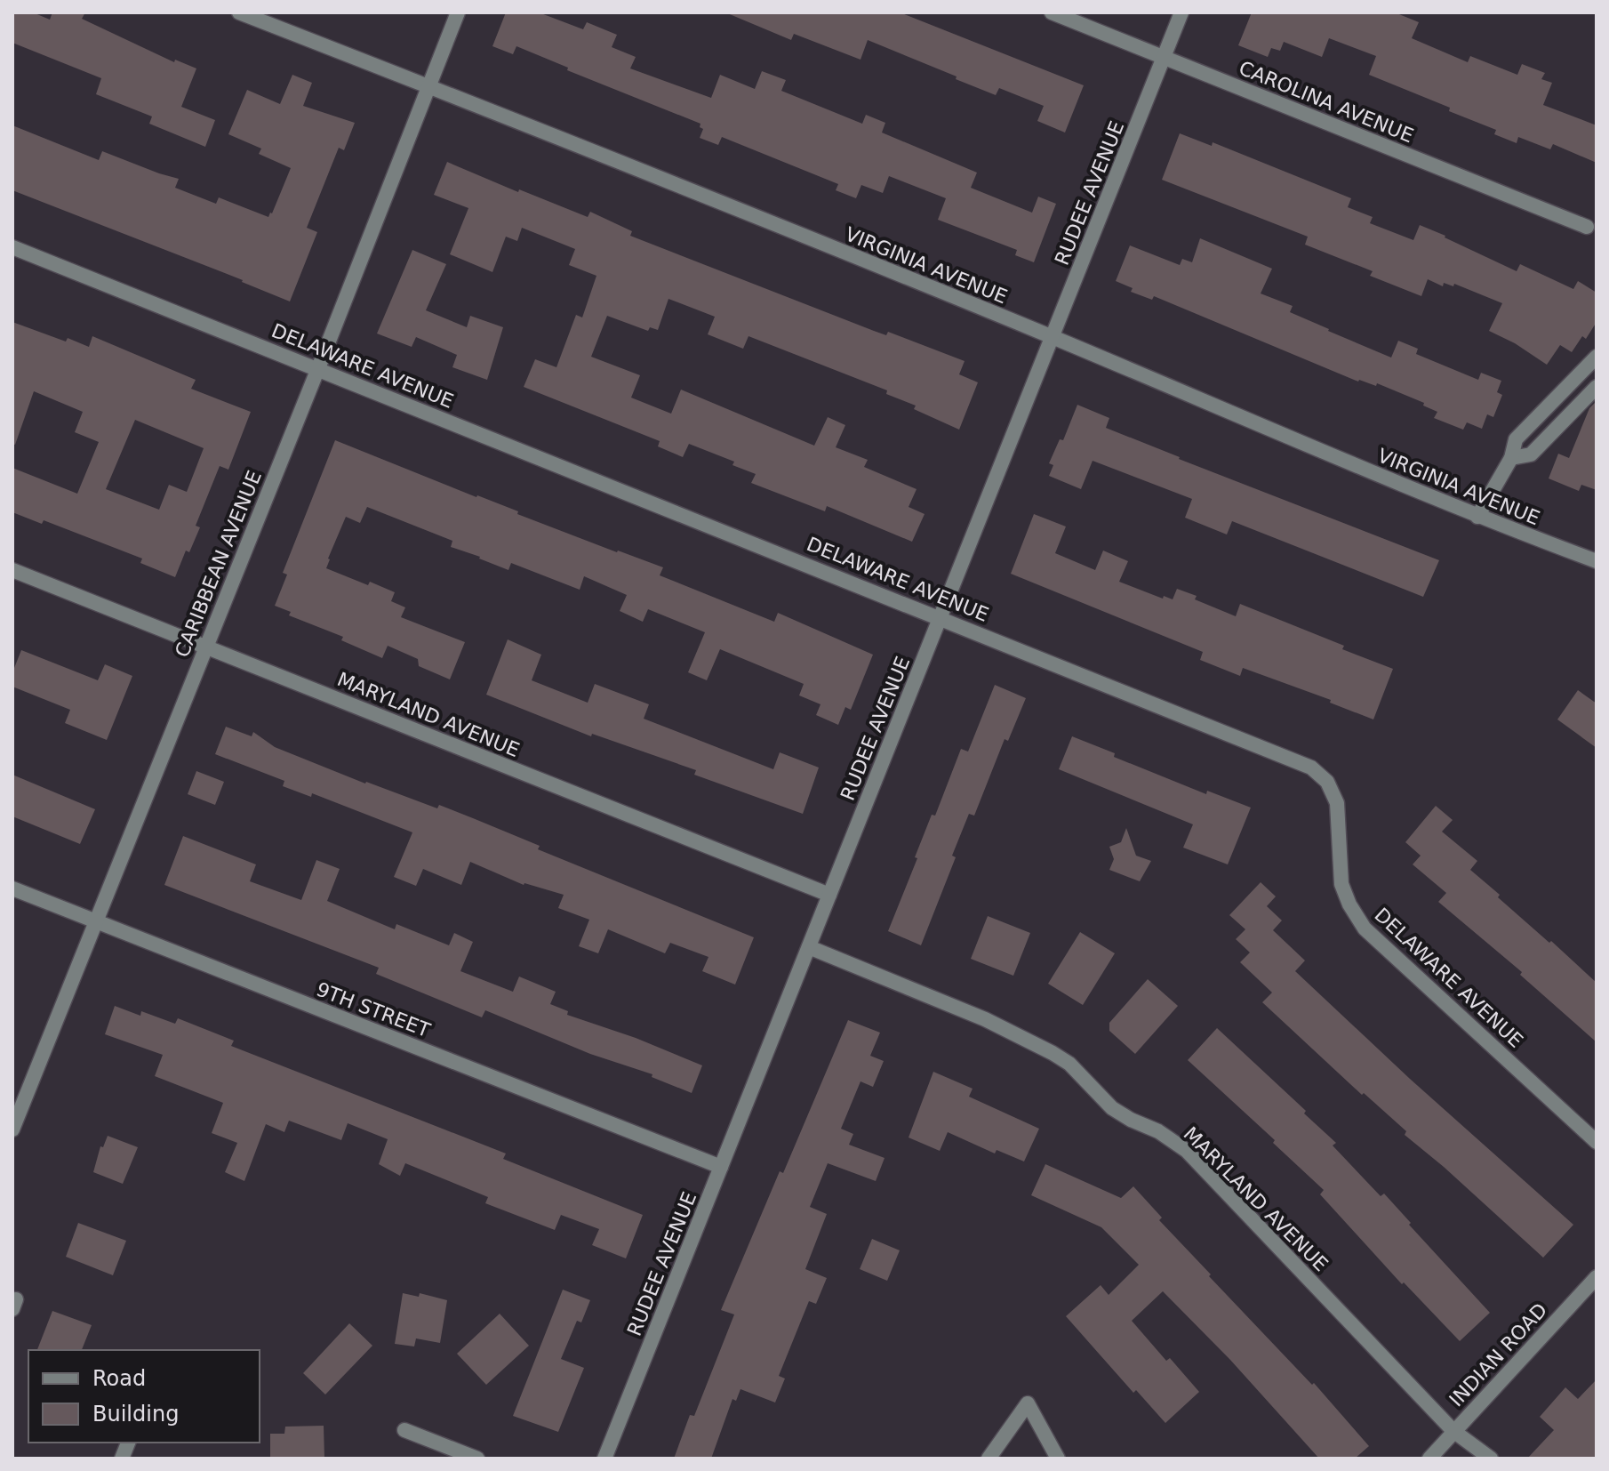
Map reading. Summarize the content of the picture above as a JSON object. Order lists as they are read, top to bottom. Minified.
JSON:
{"streets":{"street":["CAROLINA AVENUE","RUDEE AVENUE","VIRGINIA AVENUE","DELAWARE AVENUE","CARIBBEAN AVENUE","MARYLAND AVENUE","9TH STREET","INDIAN ROAD"]},"crossings":[["CAROLINA AVENUE","RUDEE AVENUE"],["RUDEE AVENUE","VIRGINIA AVENUE"],["RUDEE AVENUE","DELAWARE AVENUE"],["RUDEE AVENUE","MARYLAND AVENUE"],["RUDEE AVENUE","9TH STREET"],["VIRGINIA AVENUE","CARIBBEAN AVENUE"],["DELAWARE AVENUE","CARIBBEAN AVENUE"],["CARIBBEAN AVENUE","MARYLAND AVENUE"],["CARIBBEAN AVENUE","9TH STREET"],["MARYLAND AVENUE","INDIAN ROAD"]],"legend":["Road","Building"]}
